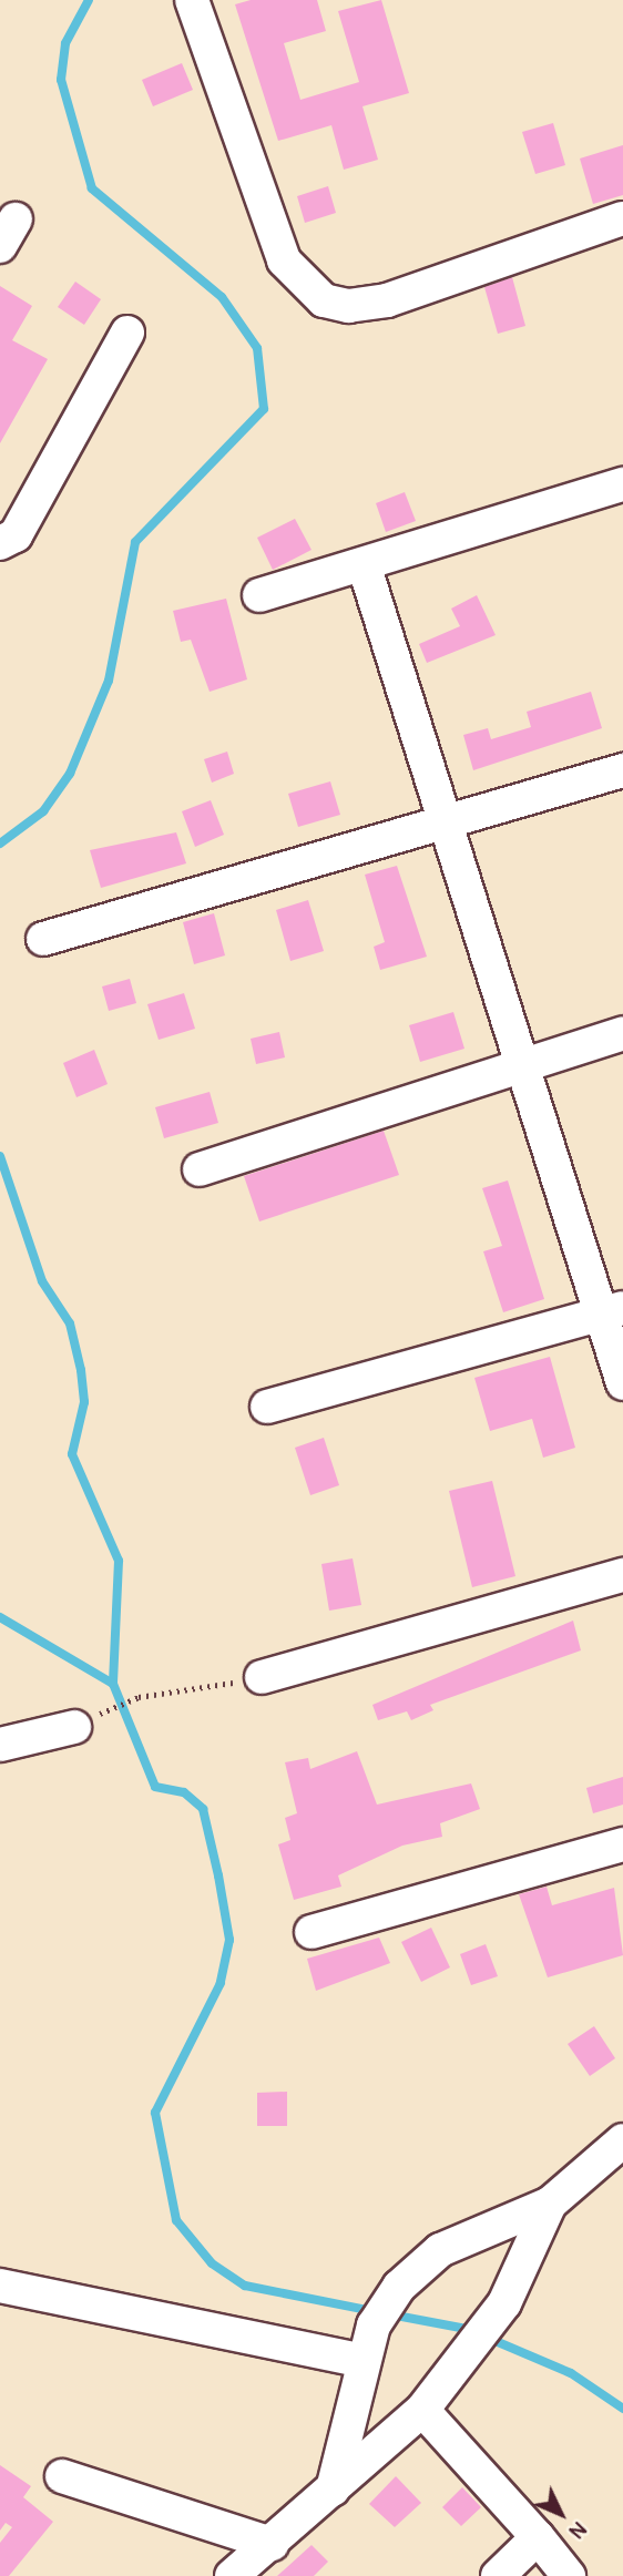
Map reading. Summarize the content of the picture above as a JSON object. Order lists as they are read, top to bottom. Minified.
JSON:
{"north":"bottom right"}
